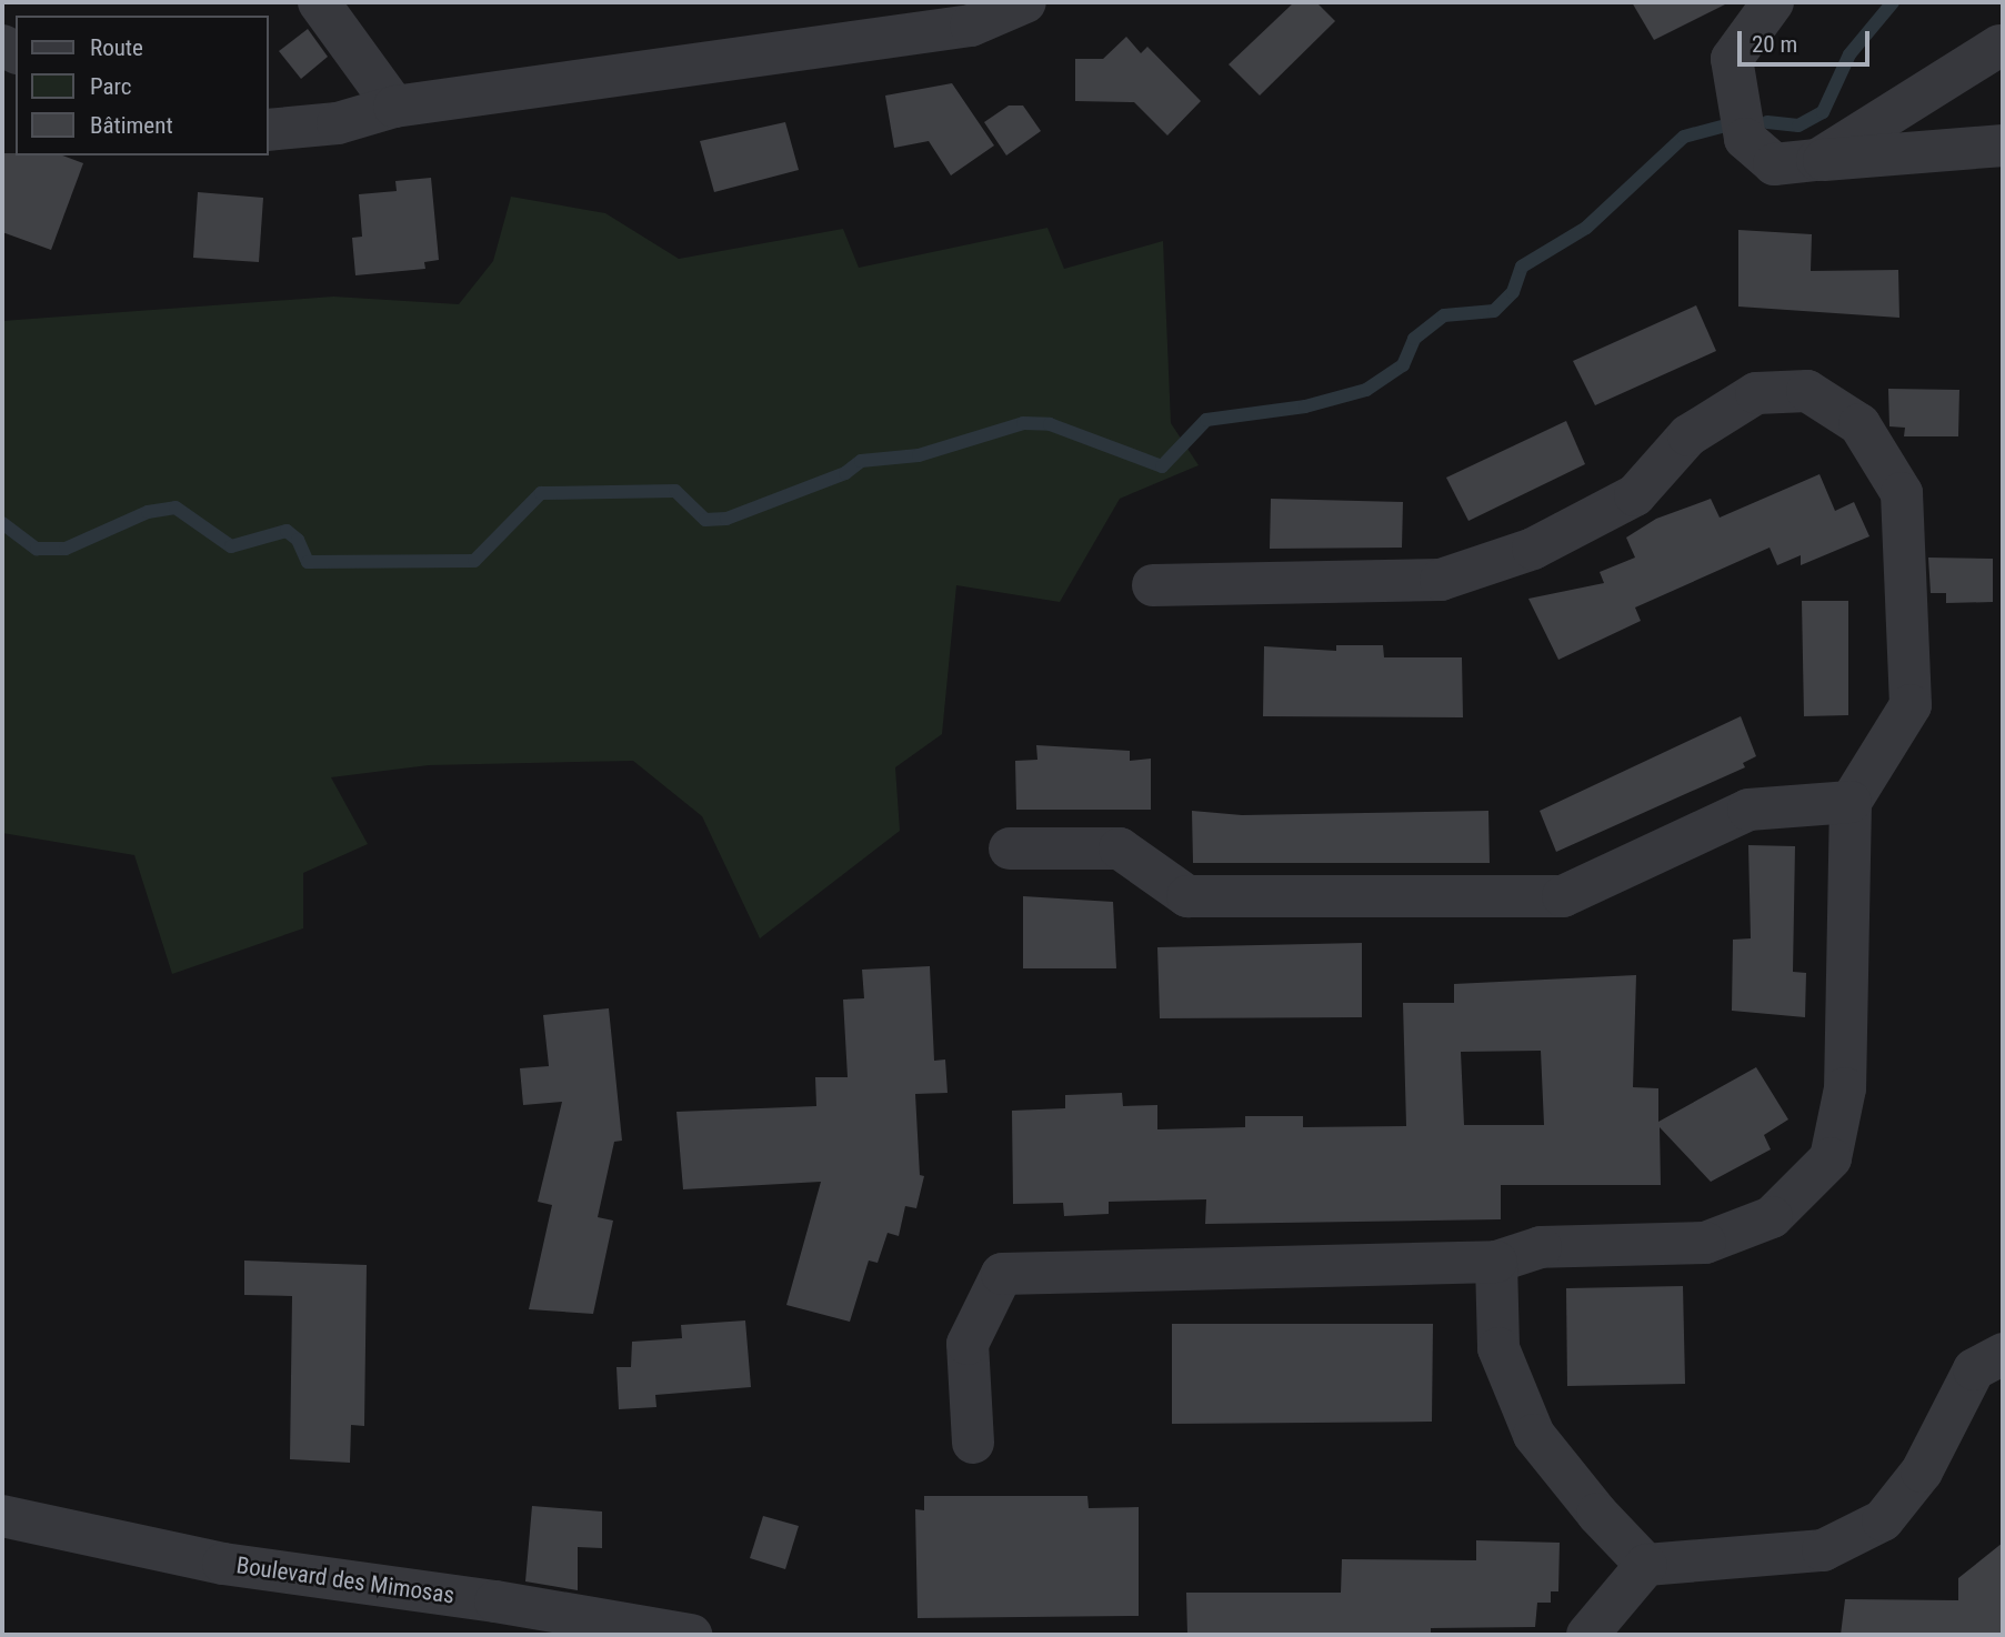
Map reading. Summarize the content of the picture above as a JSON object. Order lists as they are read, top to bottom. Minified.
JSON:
{"streets":{"street":["Boulevard des Mimosas"]},"legend":["Route","Parc","Bâtiment"],"scale_bar":"20 m"}
